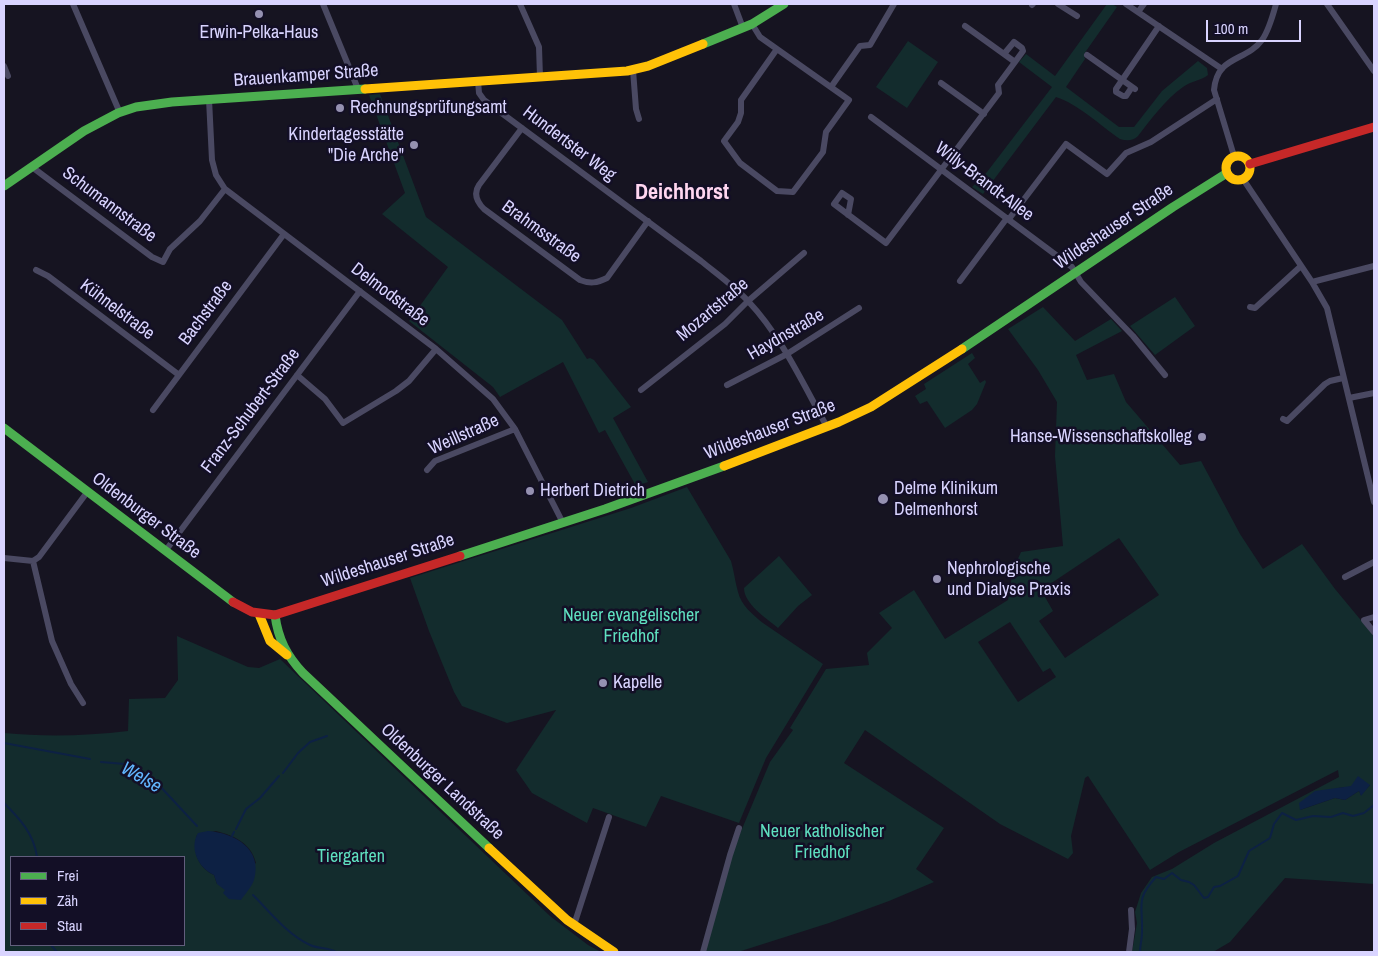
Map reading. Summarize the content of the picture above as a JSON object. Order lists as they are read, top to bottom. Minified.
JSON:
{"streets":{"main road":["Brauenkamper Straße","Wildeshauser Straße","Oldenburger Straße","Oldenburger Landstraße"],"street":["Hundertster Weg","Willy-Brandt-Allee","Schumannstraße","Brahmsstraße","Delmodstraße","Kühnelstraße","Mozartstraße","Bachstraße","Haydnstraße","Franz-Schubert-Straße","Weillstraße"]},"crossings":[["Brauenkamper Straße","Hundertster Weg"],["Brauenkamper Straße","Schumannstraße"],["Brauenkamper Straße","Delmodstraße"],["Hundertster Weg","Wildeshauser Straße"],["Hundertster Weg","Brahmsstraße"],["Hundertster Weg","Mozartstraße"],["Hundertster Weg","Haydnstraße"],["Willy-Brandt-Allee","Wildeshauser Straße"],["Schumannstraße","Delmodstraße"],["Wildeshauser Straße","Delmodstraße"],["Wildeshauser Straße","Oldenburger Straße"],["Wildeshauser Straße","Oldenburger Landstraße"],["Delmodstraße","Bachstraße"],["Delmodstraße","Franz-Schubert-Straße"],["Delmodstraße","Weillstraße"],["Kühnelstraße","Bachstraße"],["Franz-Schubert-Straße","Oldenburger Straße"],["Oldenburger Straße","Oldenburger Landstraße"]],"districts":["Deichhorst"],"water":["Welse"],"parks":["Neuer evangelischer Friedhof","Neuer katholischer Friedhof","Tiergarten"],"places":["Erwin-Pelka-Haus","Rechnungsprüfungsamt","Kindertagesstätte \"Die Arche\"","Hanse-Wissenschaftskolleg","Herbert Dietrich","Delme Klinikum Delmenhorst","Nephrologische und Dialyse Praxis","Kapelle"],"legend":["Frei","Zäh","Stau"],"scale_bar":"100 m"}
